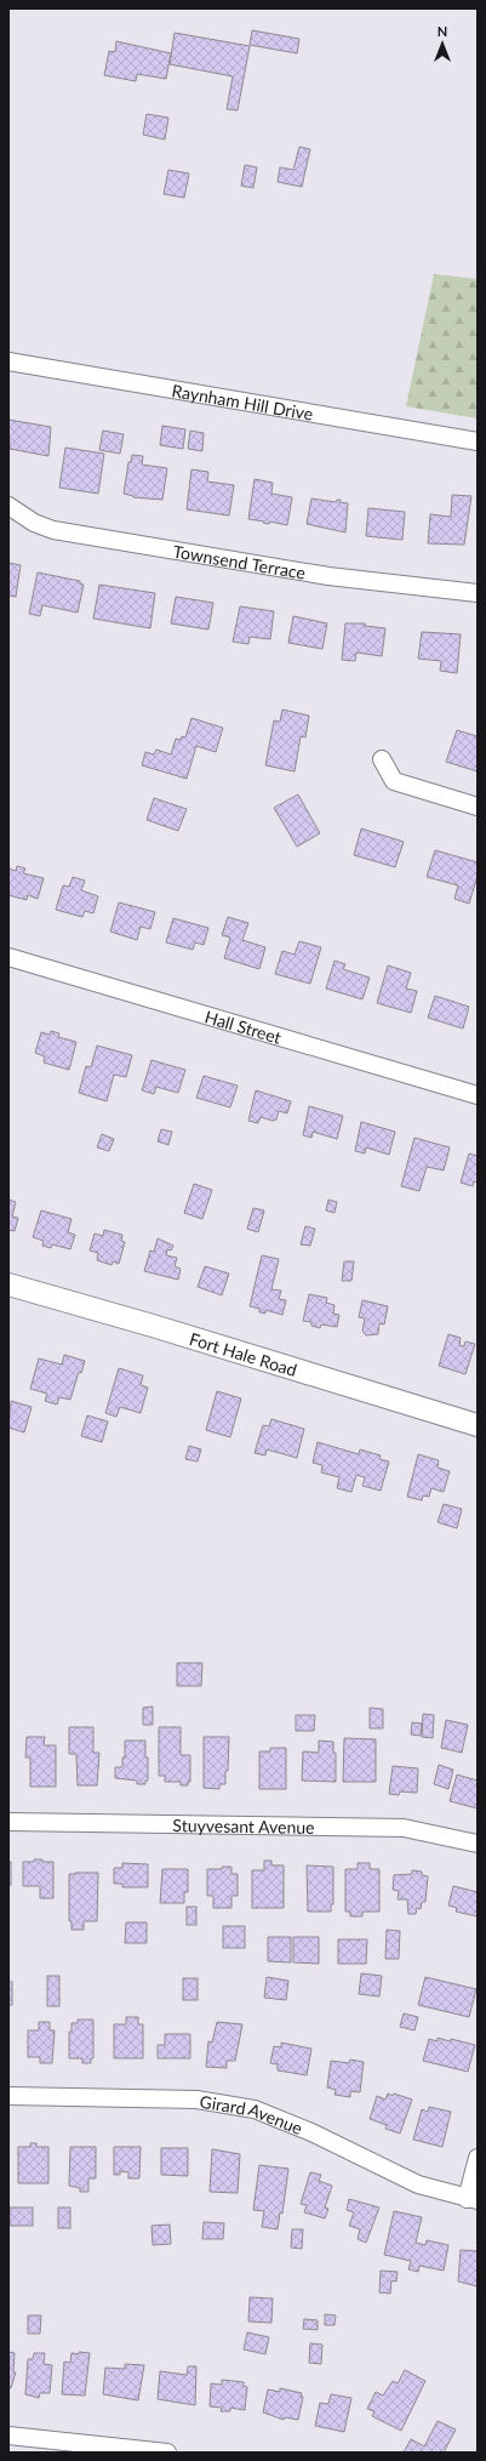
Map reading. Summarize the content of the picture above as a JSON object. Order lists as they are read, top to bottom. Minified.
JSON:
{"streets":{"street":["Raynham Hill Drive","Townsend Terrace","Hall Street","Fort Hale Road","Stuyvesant Avenue","Girard Avenue"]},"north":"top"}
